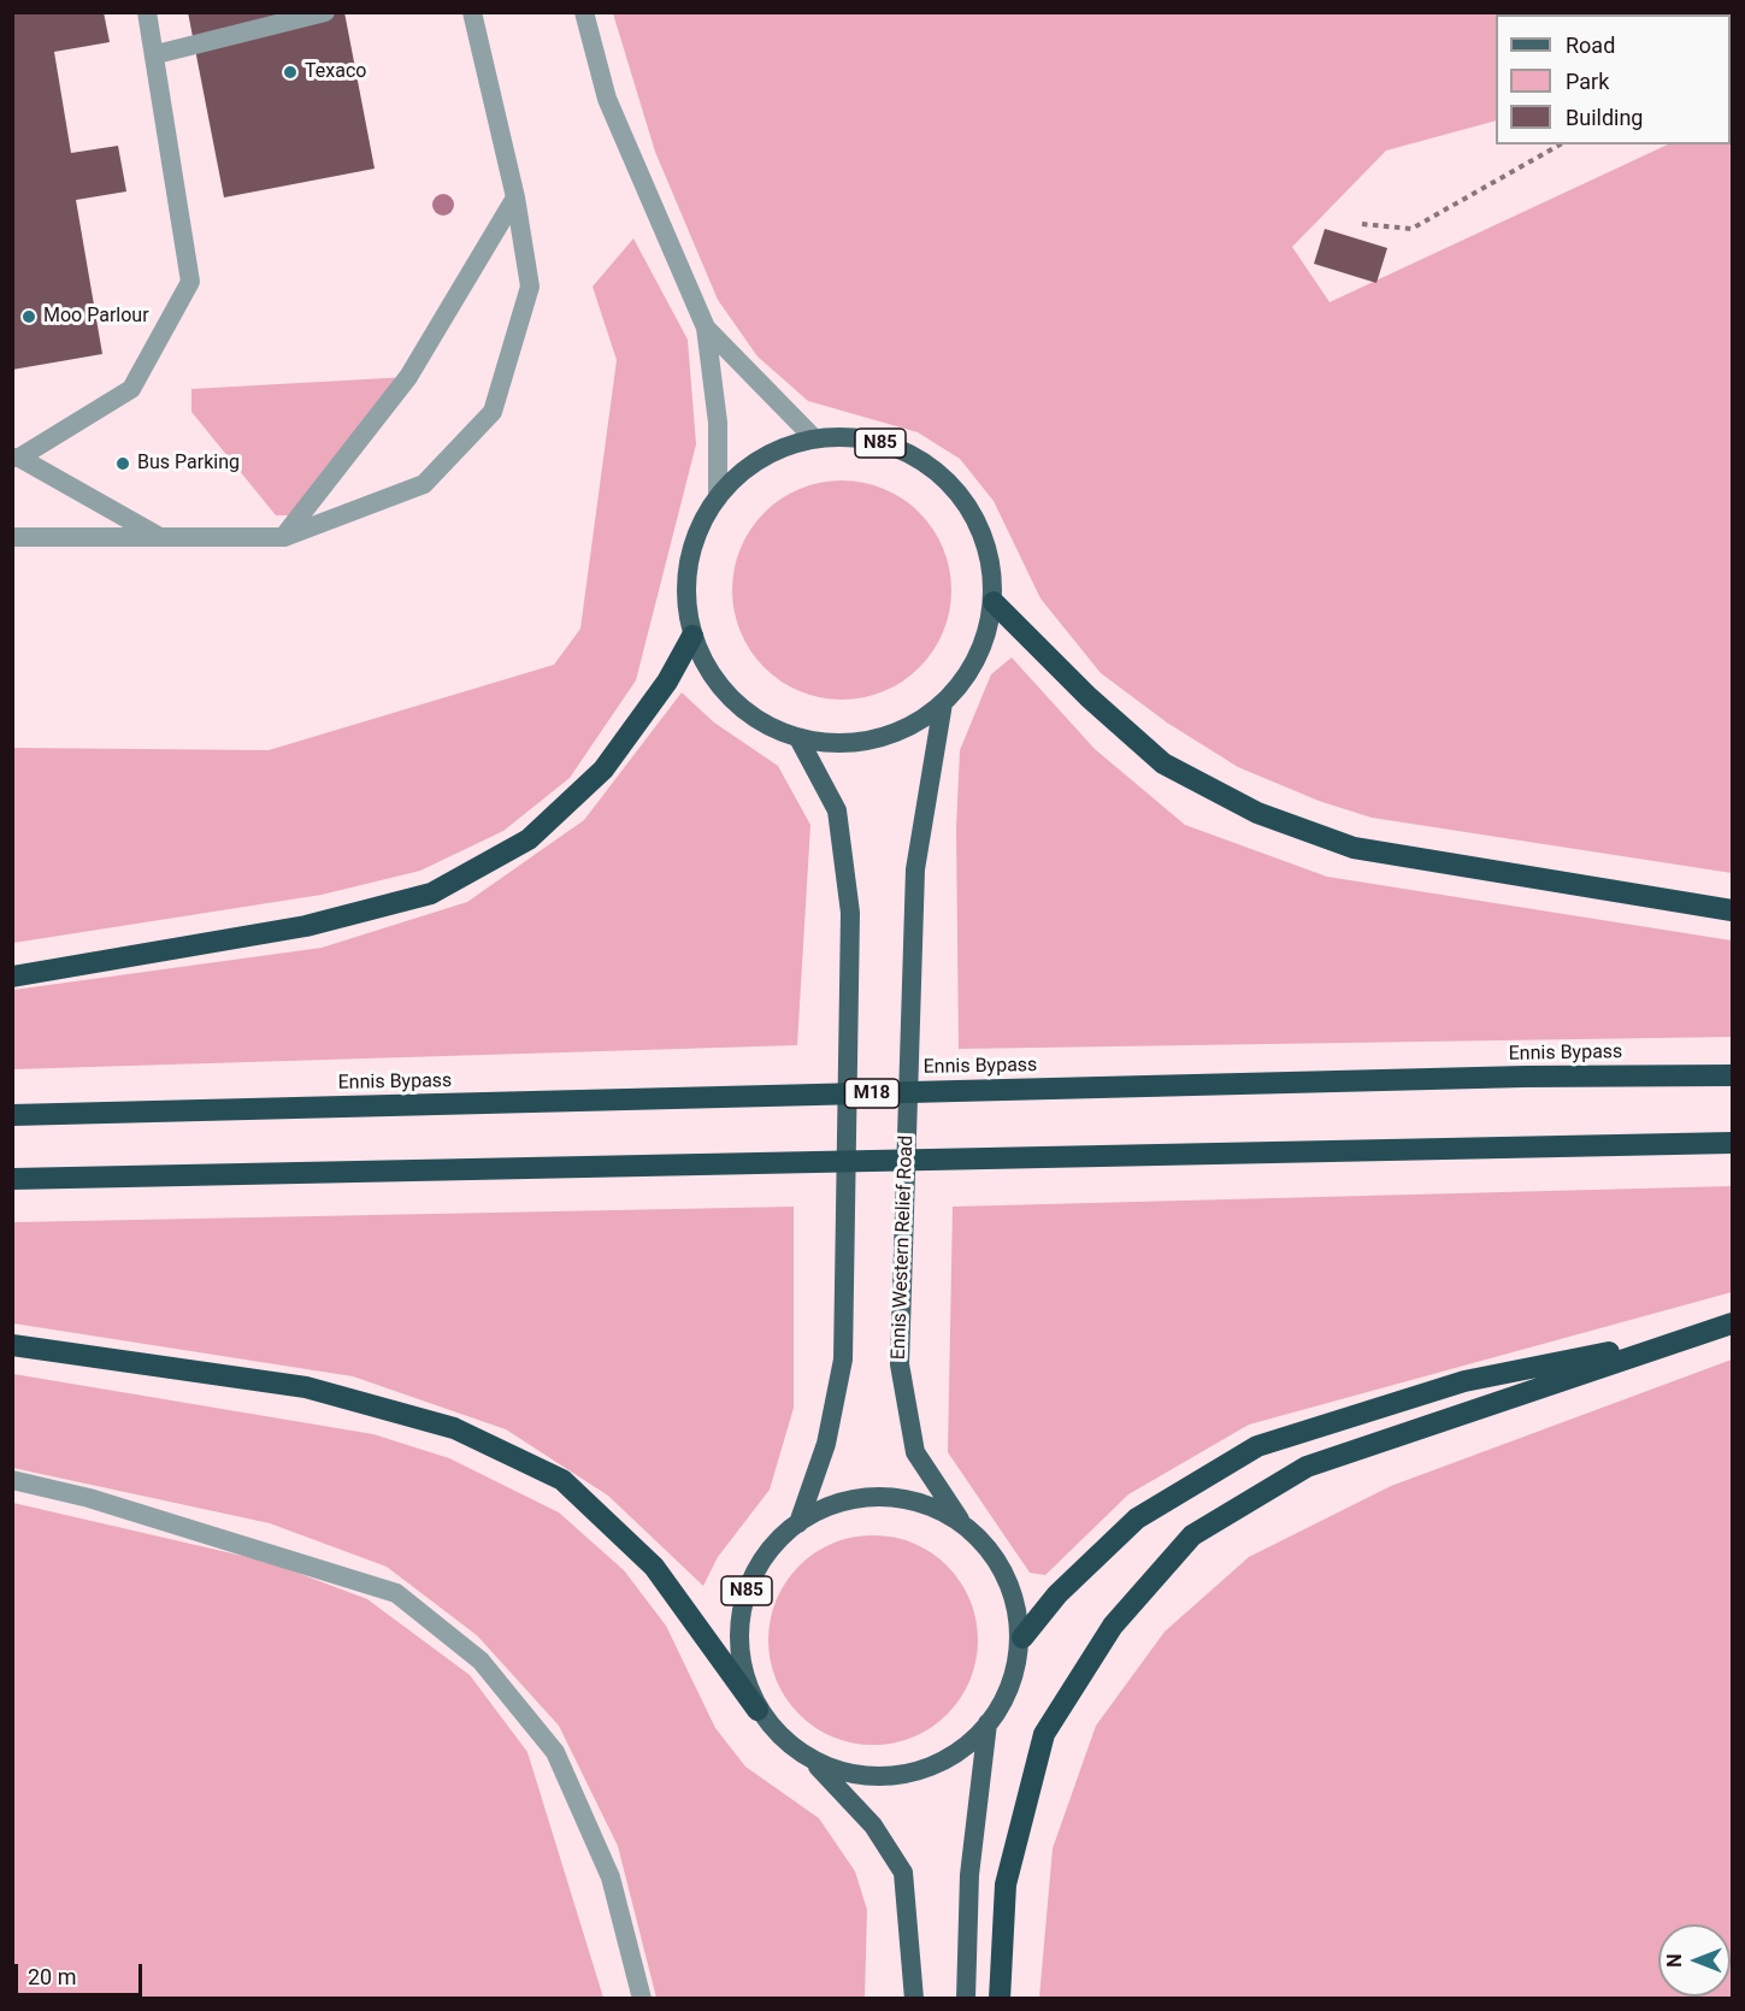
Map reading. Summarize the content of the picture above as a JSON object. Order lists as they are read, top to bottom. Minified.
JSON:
{"streets":{"highway":["Ennis Bypass","M18"],"main road":["N85","Ennis Western Relief Road"]},"crossings":[["N85","Ennis Western Relief Road"]],"places":["Texaco","Moo Parlour","Bus Parking"],"legend":["Road","Park","Building"],"scale_bar":"20 m","north":"left"}
